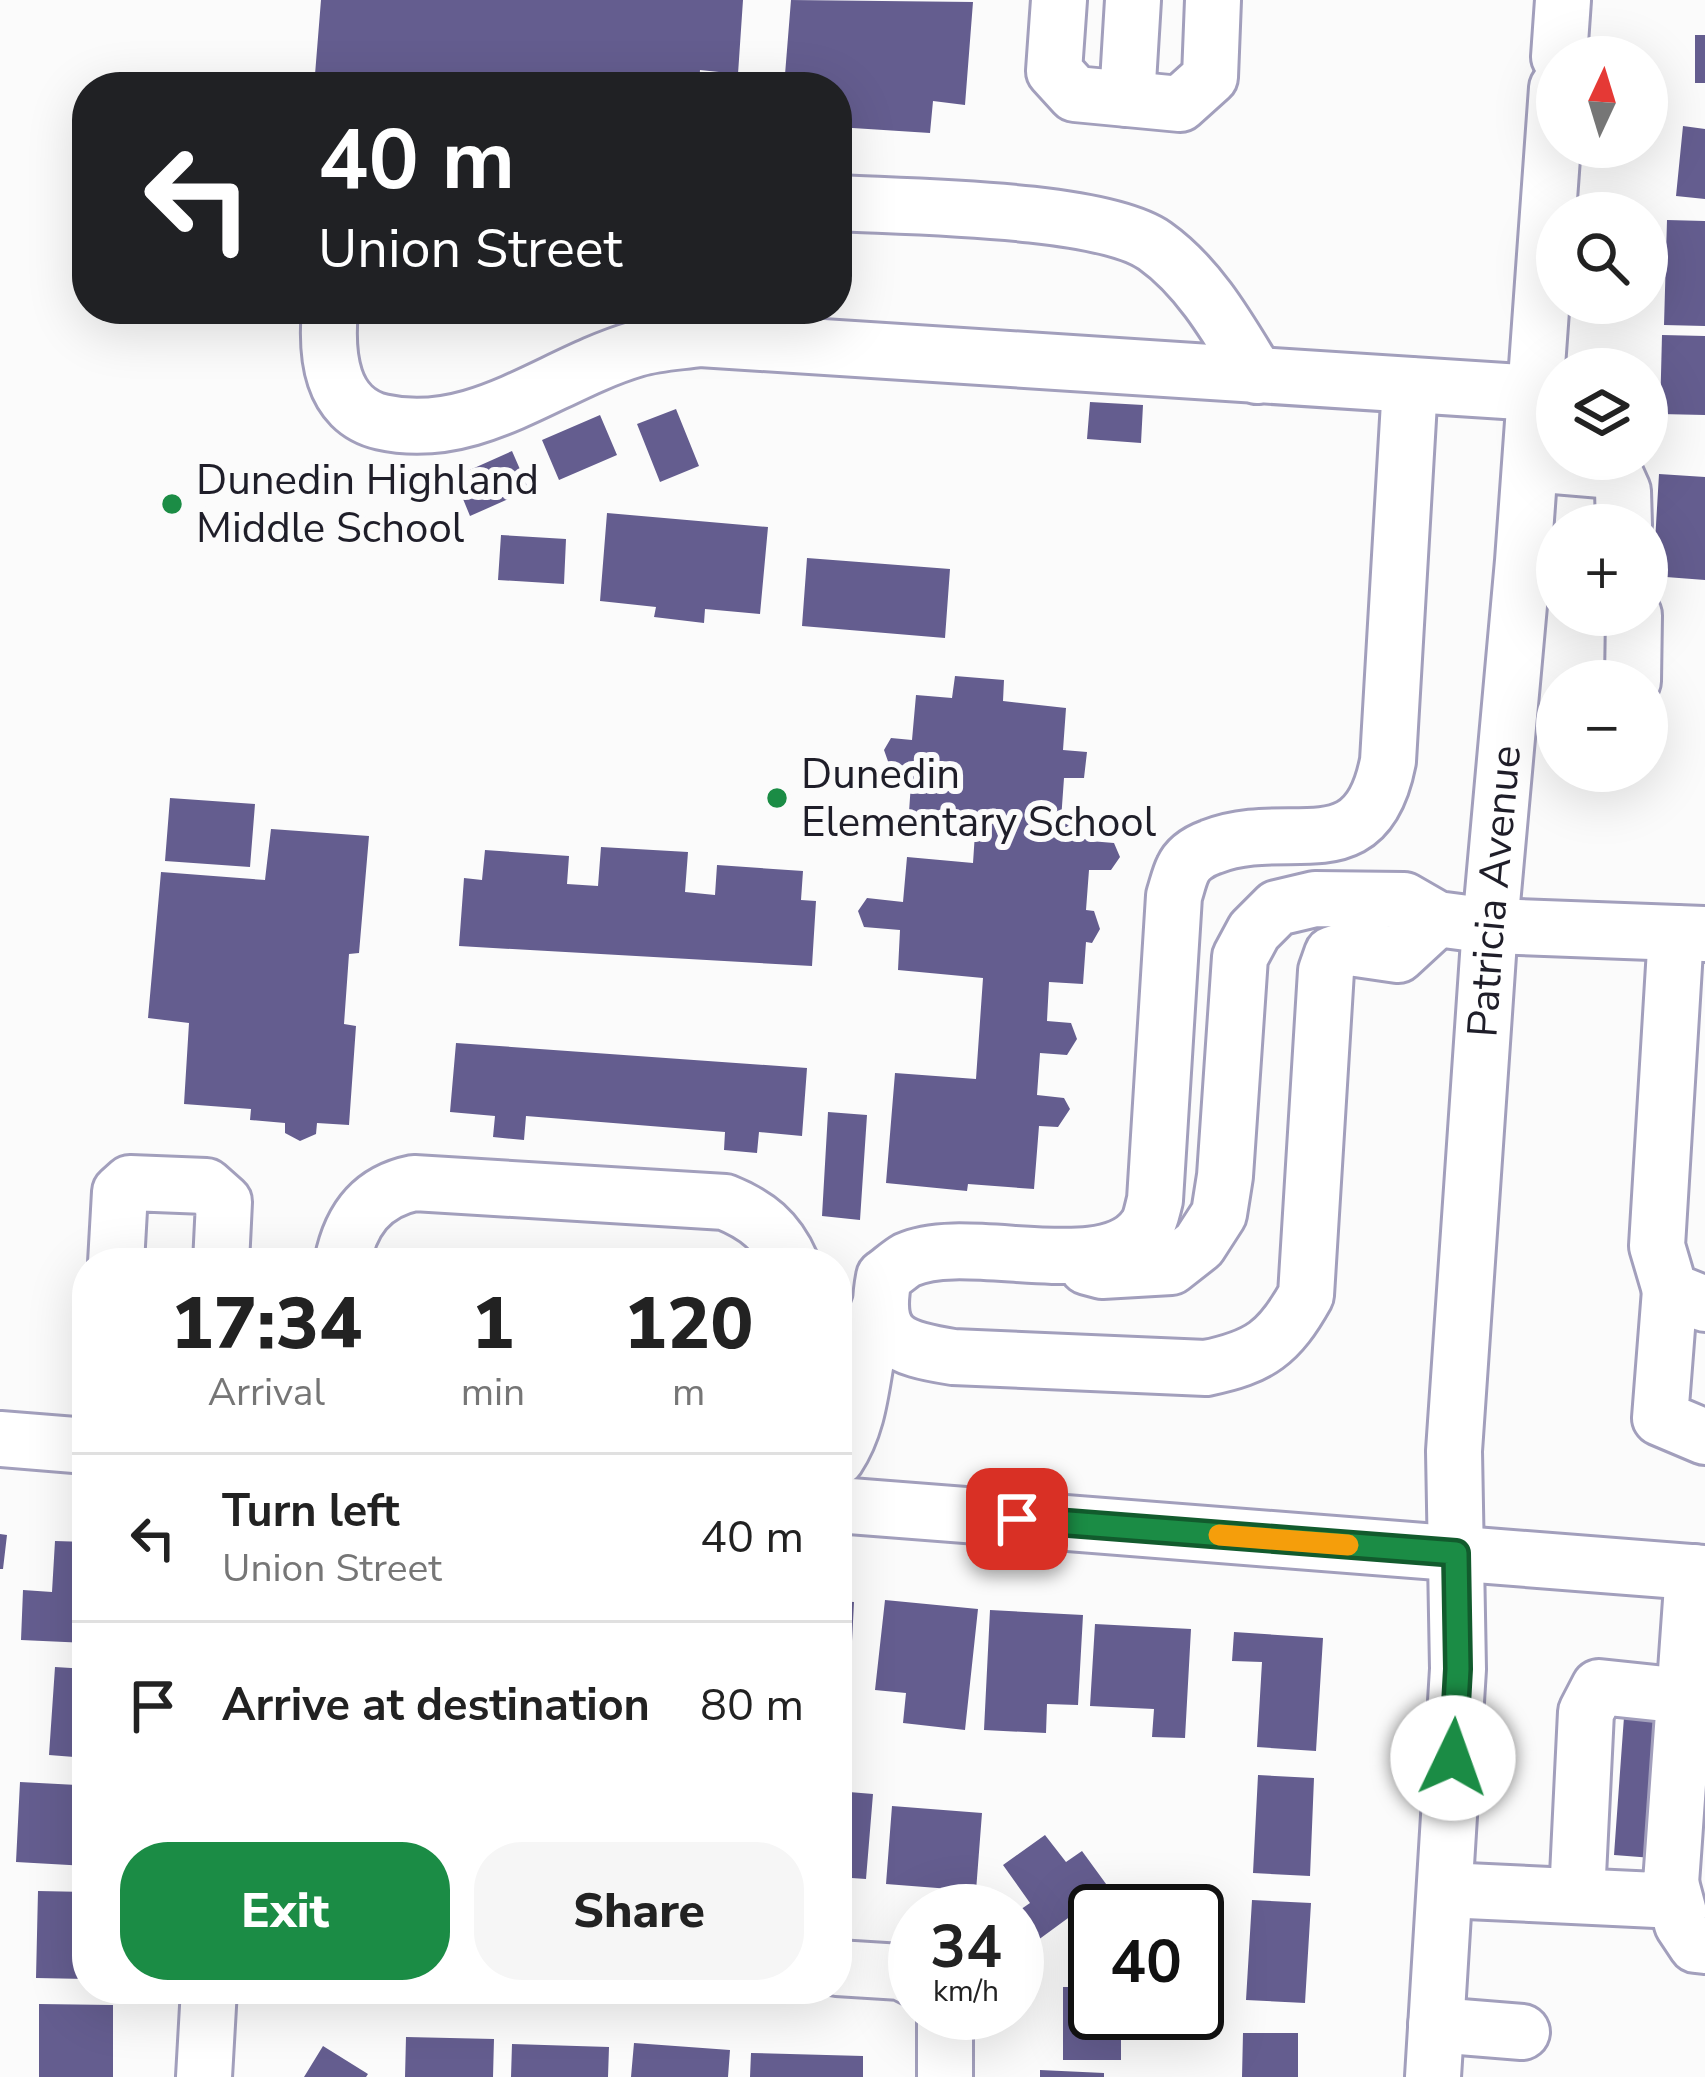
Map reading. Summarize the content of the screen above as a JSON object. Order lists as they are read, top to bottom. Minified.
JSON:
{"streets":{"street":["Patricia Avenue"]},"places":["Dunedin Highland Middle School","Dunedin Elementary School"],"north":"top","page":{"map_buttons":["+","−"],"turn":["40 m","Union Street"],"eta":["17:34","Arrival","1","min","120","m"],"list":[{"name":"Turn left","note":"Union Street","value":"40 m"},{"name":"Arrive at destination","value":"80 m"}],"buttons":["Exit","Share"],"speed":"34 km/h","limit":"40"}}
